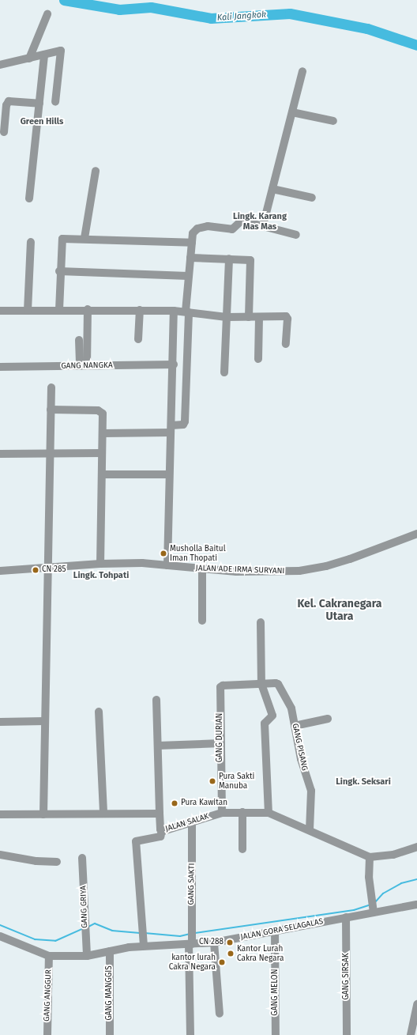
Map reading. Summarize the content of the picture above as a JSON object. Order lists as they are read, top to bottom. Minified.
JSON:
{"streets":{"street":["GANG NANGKA","JALAN ADE IRMA SURYANI","GANG DURIAN","GANG PISANG","JALAN SALAK","GANG SAKTI","GANG GRIYA","JALAN GORA SELAGALAS","GANG SIRSAK","GANG MELON","GANG MANGGIS","GANG ANGGUR"]},"crossings":[["GANG DURIAN","GANG PISANG"],["GANG DURIAN","JALAN SALAK"],["GANG PISANG","JALAN SALAK"],["JALAN SALAK","GANG SAKTI"],["GANG SAKTI","JALAN GORA SELAGALAS"],["GANG GRIYA","JALAN GORA SELAGALAS"],["JALAN GORA SELAGALAS","GANG SIRSAK"],["JALAN GORA SELAGALAS","GANG MELON"],["JALAN GORA SELAGALAS","GANG MANGGIS"],["JALAN GORA SELAGALAS","GANG ANGGUR"]],"districts":["Green Hills","Lingk. Karang Mas Mas","Lingk. Tohpati","Kel. Cakranegara Utara","Lingk. Seksari"],"water":["Kali Jangkok"],"places":["Musholla Baitul Iman Thopati","CN 285","Pura Sakti Manuba","Pura Kawitan","CN 288","Kantor Lurah Cakra Negara","kantor lurah Cakra Negara"]}
